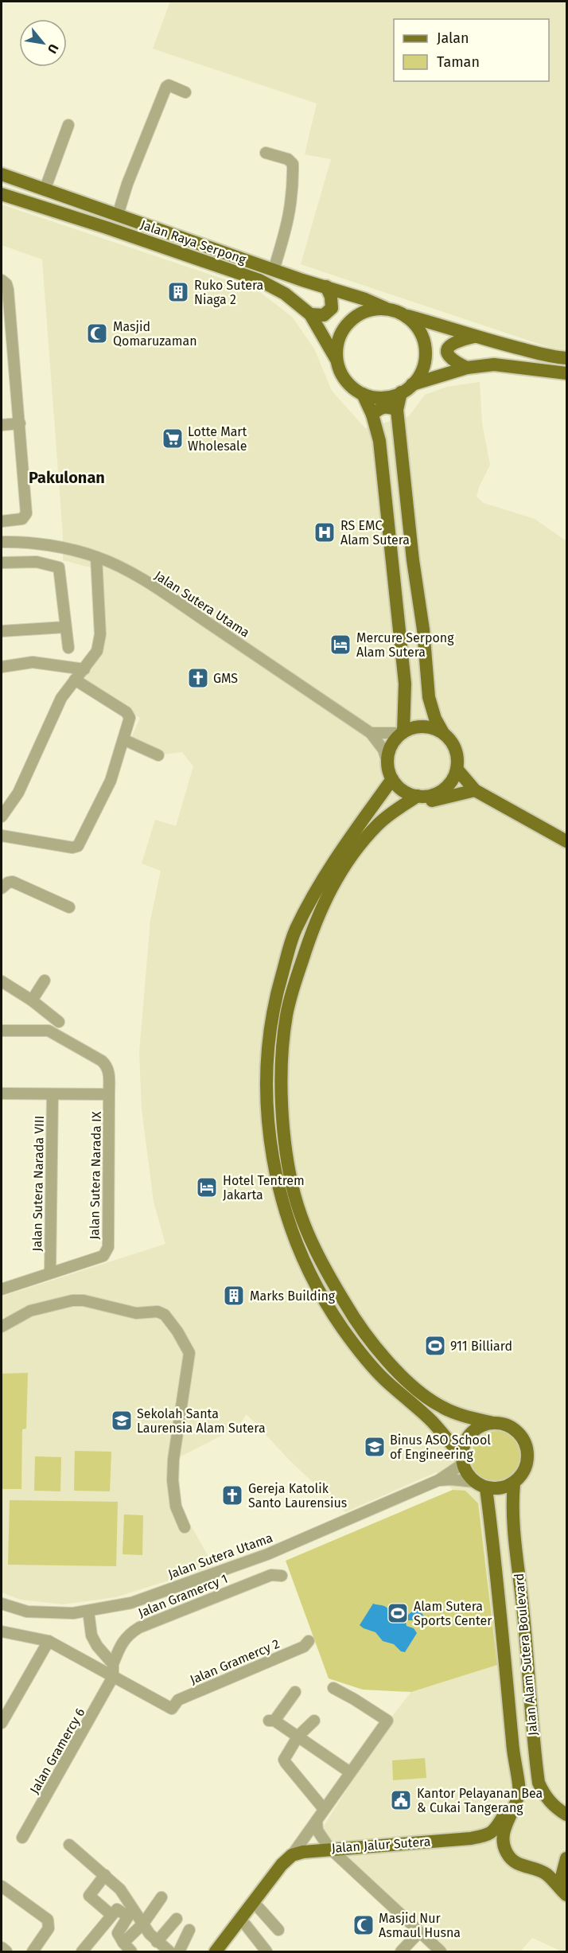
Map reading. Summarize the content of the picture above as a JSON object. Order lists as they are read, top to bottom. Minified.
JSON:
{"streets":{"main road":["Jalan Raya Serpong","Jalan Alam Sutera Boulevard","Jalan Jalur Sutera"],"street":["Jalan Sutera Utama","Jalan Sutera Narada IX","Jalan Sutera Narada VIII","Jalan Gramercy 1","Jalan Gramercy 2","Jalan Gramercy 6"]},"crossings":[["Jalan Sutera Utama","Jalan Alam Sutera Boulevard"],["Jalan Sutera Narada IX","Jalan Sutera Narada VIII"],["Jalan Alam Sutera Boulevard","Jalan Jalur Sutera"],["Jalan Gramercy 2","Jalan Gramercy 6"]],"districts":["Pakulonan"],"places":{"building":["Ruko Sutera Niaga 2","Marks Building"],"mosque":["Masjid Qomaruzaman","Masjid Nur Asmaul Husna"],"supermarket":["Lotte Mart Wholesale"],"hospital":["RS EMC Alam Sutera"],"hotel":["Mercure Serpong Alam Sutera","Hotel Tentrem Jakarta"],"church":["GMS","Gereja Katolik Santo Laurensius"],"sports":["911 Billiard","Alam Sutera Sports Center"],"school or university":["Sekolah Santa Laurensia Alam Sutera","Binus ASO School of Engineering"],"public building":["Kantor Pelayanan Bea & Cukai Tangerang"]},"legend":["Jalan","Taman"],"north":"bottom right"}
